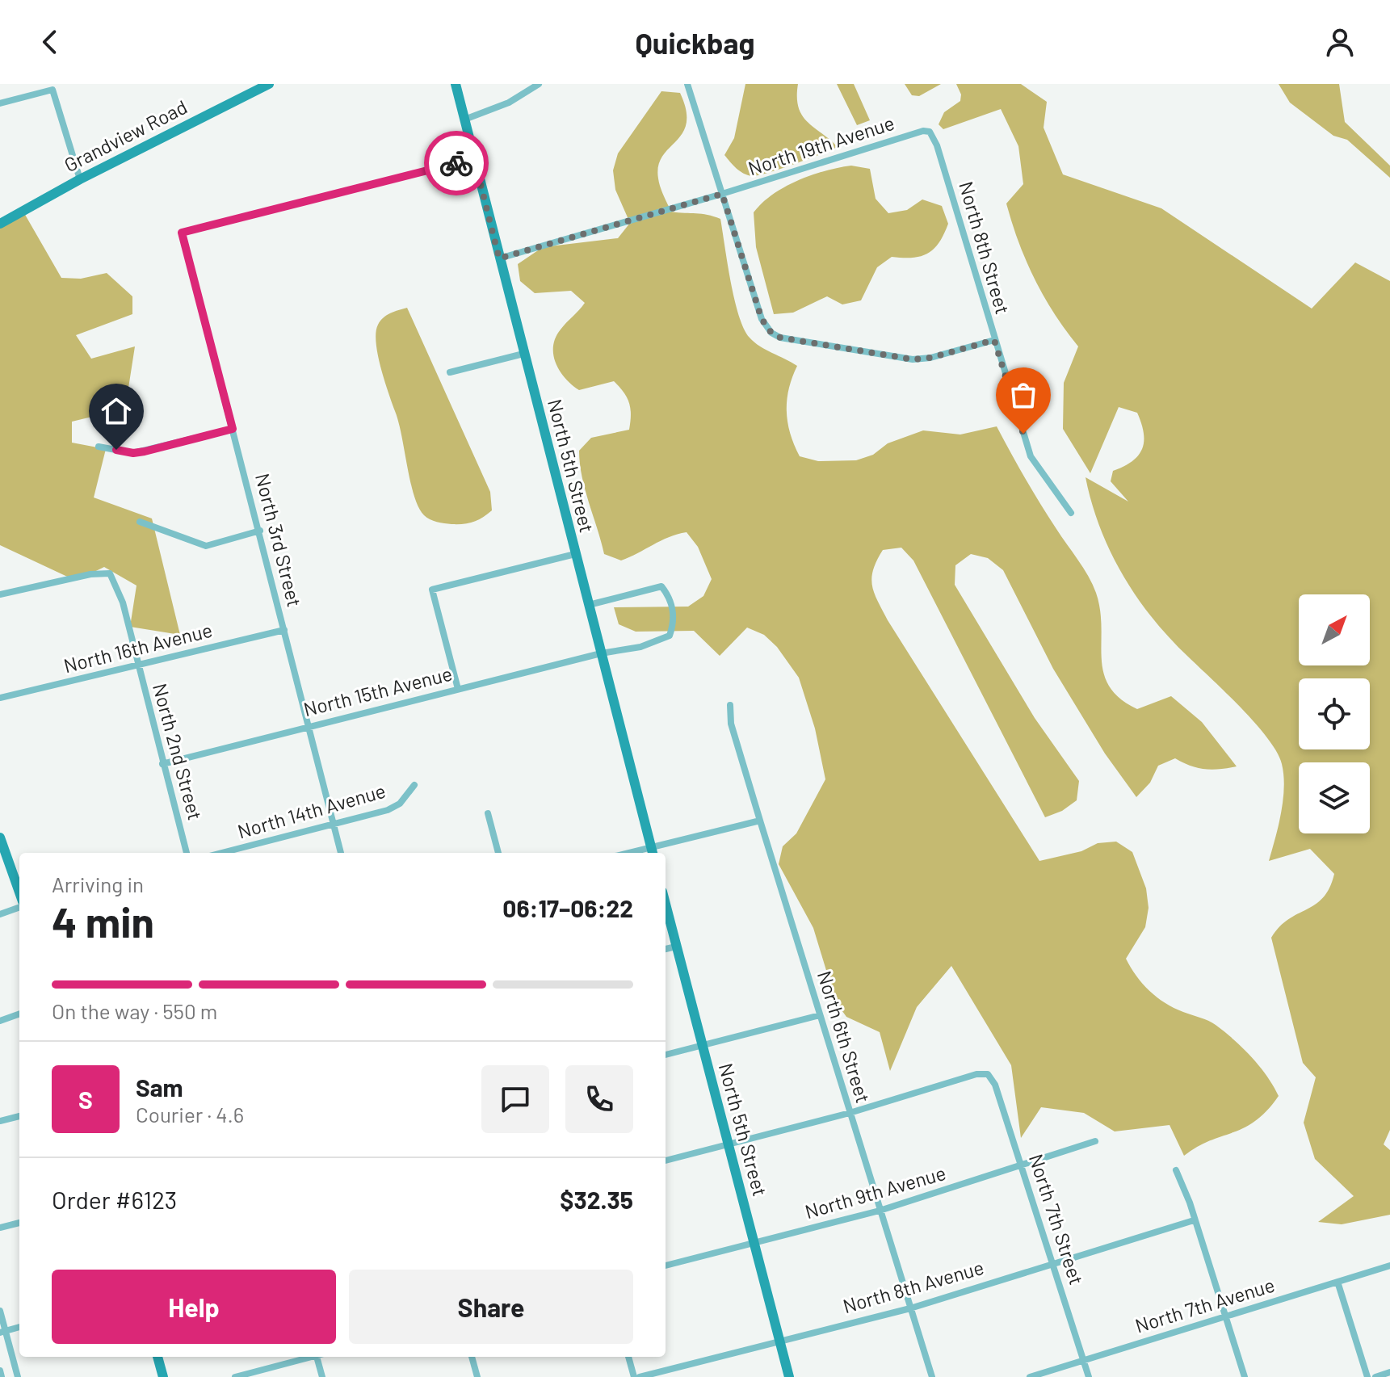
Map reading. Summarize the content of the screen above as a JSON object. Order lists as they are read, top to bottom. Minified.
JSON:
{"streets":{"street":["Grandview Road","North 19th Avenue","North 8th Street","North 5th Street","North 3rd Street","North 16th Avenue","North 15th Avenue","North 2nd Street","North 14th Avenue","North 6th Street","North 9th Avenue","North 7th Street","North 8th Avenue","North 7th Avenue"]},"crossings":[["North 19th Avenue","North 8th Street"],["North 19th Avenue","North 5th Street"],["North 5th Street","North 3rd Street"],["North 5th Street","North 15th Avenue"],["North 5th Street","North 9th Avenue"],["North 5th Street","North 8th Avenue"],["North 3rd Street","North 16th Avenue"],["North 3rd Street","North 15th Avenue"],["North 3rd Street","North 14th Avenue"],["North 16th Avenue","North 2nd Street"],["North 15th Avenue","North 2nd Street"],["North 6th Street","North 9th Avenue"],["North 6th Street","North 7th Street"],["North 6th Street","North 8th Avenue"],["North 9th Avenue","North 7th Street"],["North 7th Street","North 8th Avenue"],["North 7th Street","North 7th Avenue"]],"north":"top right","page":{"header":"Quickbag","heading":["4 min","Arriving in","06:17–06:22"],"panel":["Sam","Courier · 4.6","Order #6123","$32.35"],"bar":"On the way · 550 m","round":"S","buttons":["Help","Share"]}}
